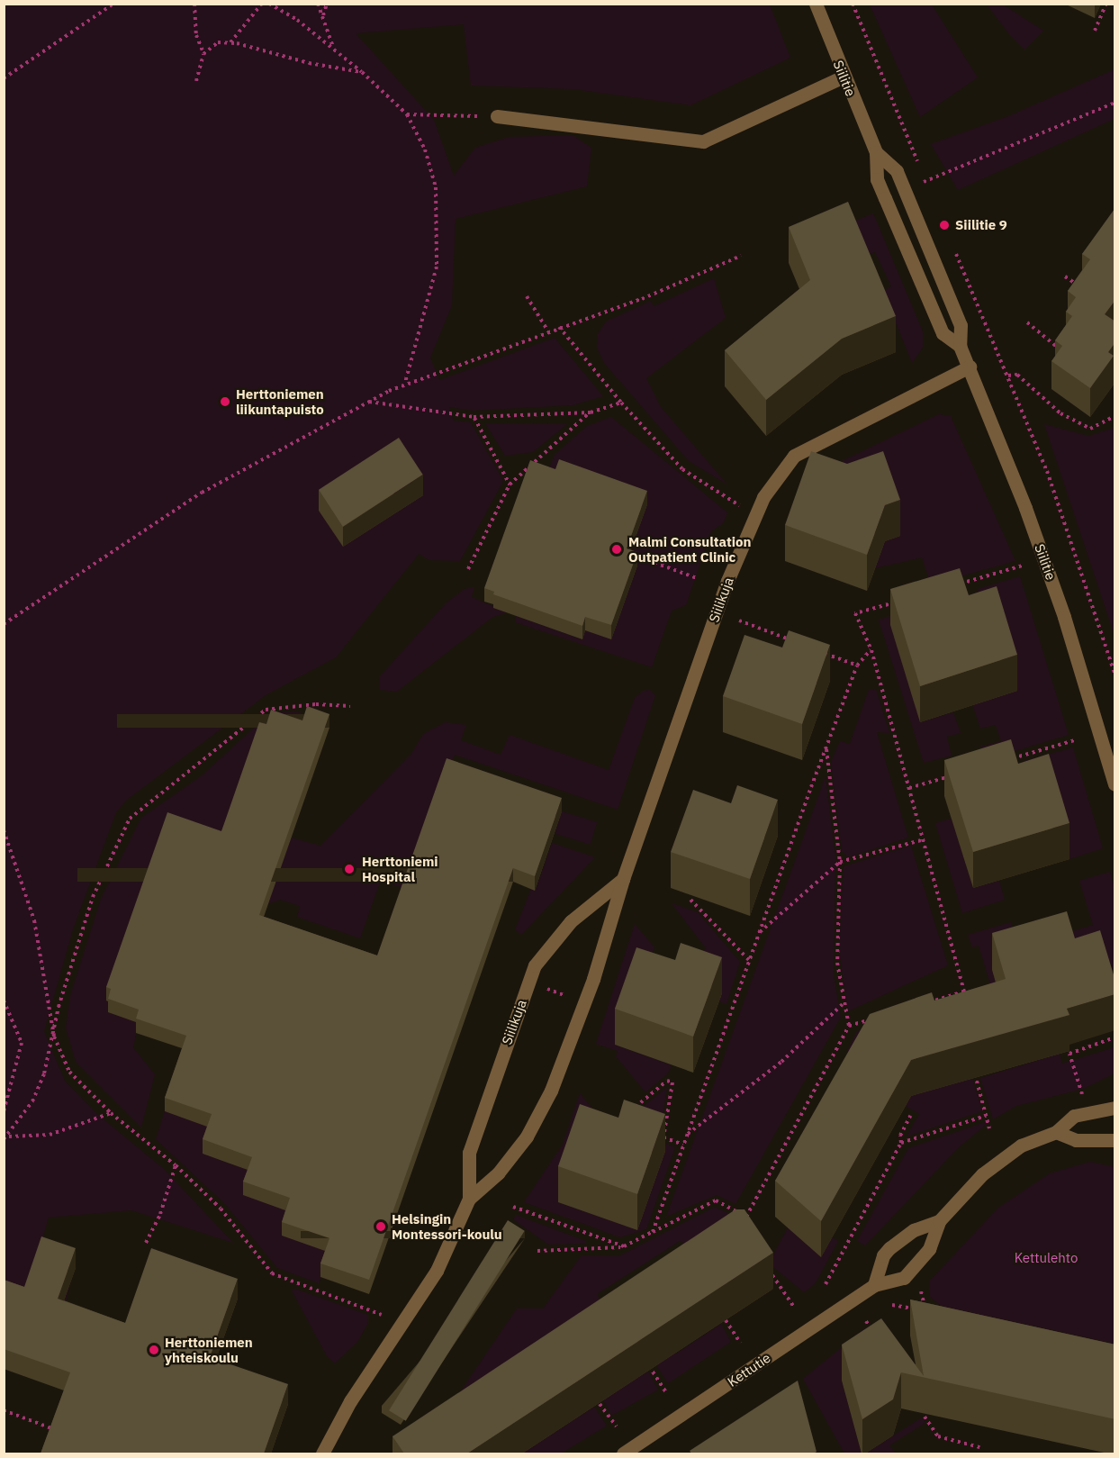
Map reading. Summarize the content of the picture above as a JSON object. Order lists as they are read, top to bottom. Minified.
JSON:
{"streets":{"street":["Siilitie","Siilikuja","Kettutie"]},"crossings":[["Siilitie","Siilikuja"]],"parks":["Kettulehto"],"places":["Siilitie 9","Herttoniemen liikuntapuisto","Malmi Consultation Outpatient Clinic","Herttoniemi Hospital","Helsingin Montessori-koulu","Herttoniemen yhteiskoulu"]}
